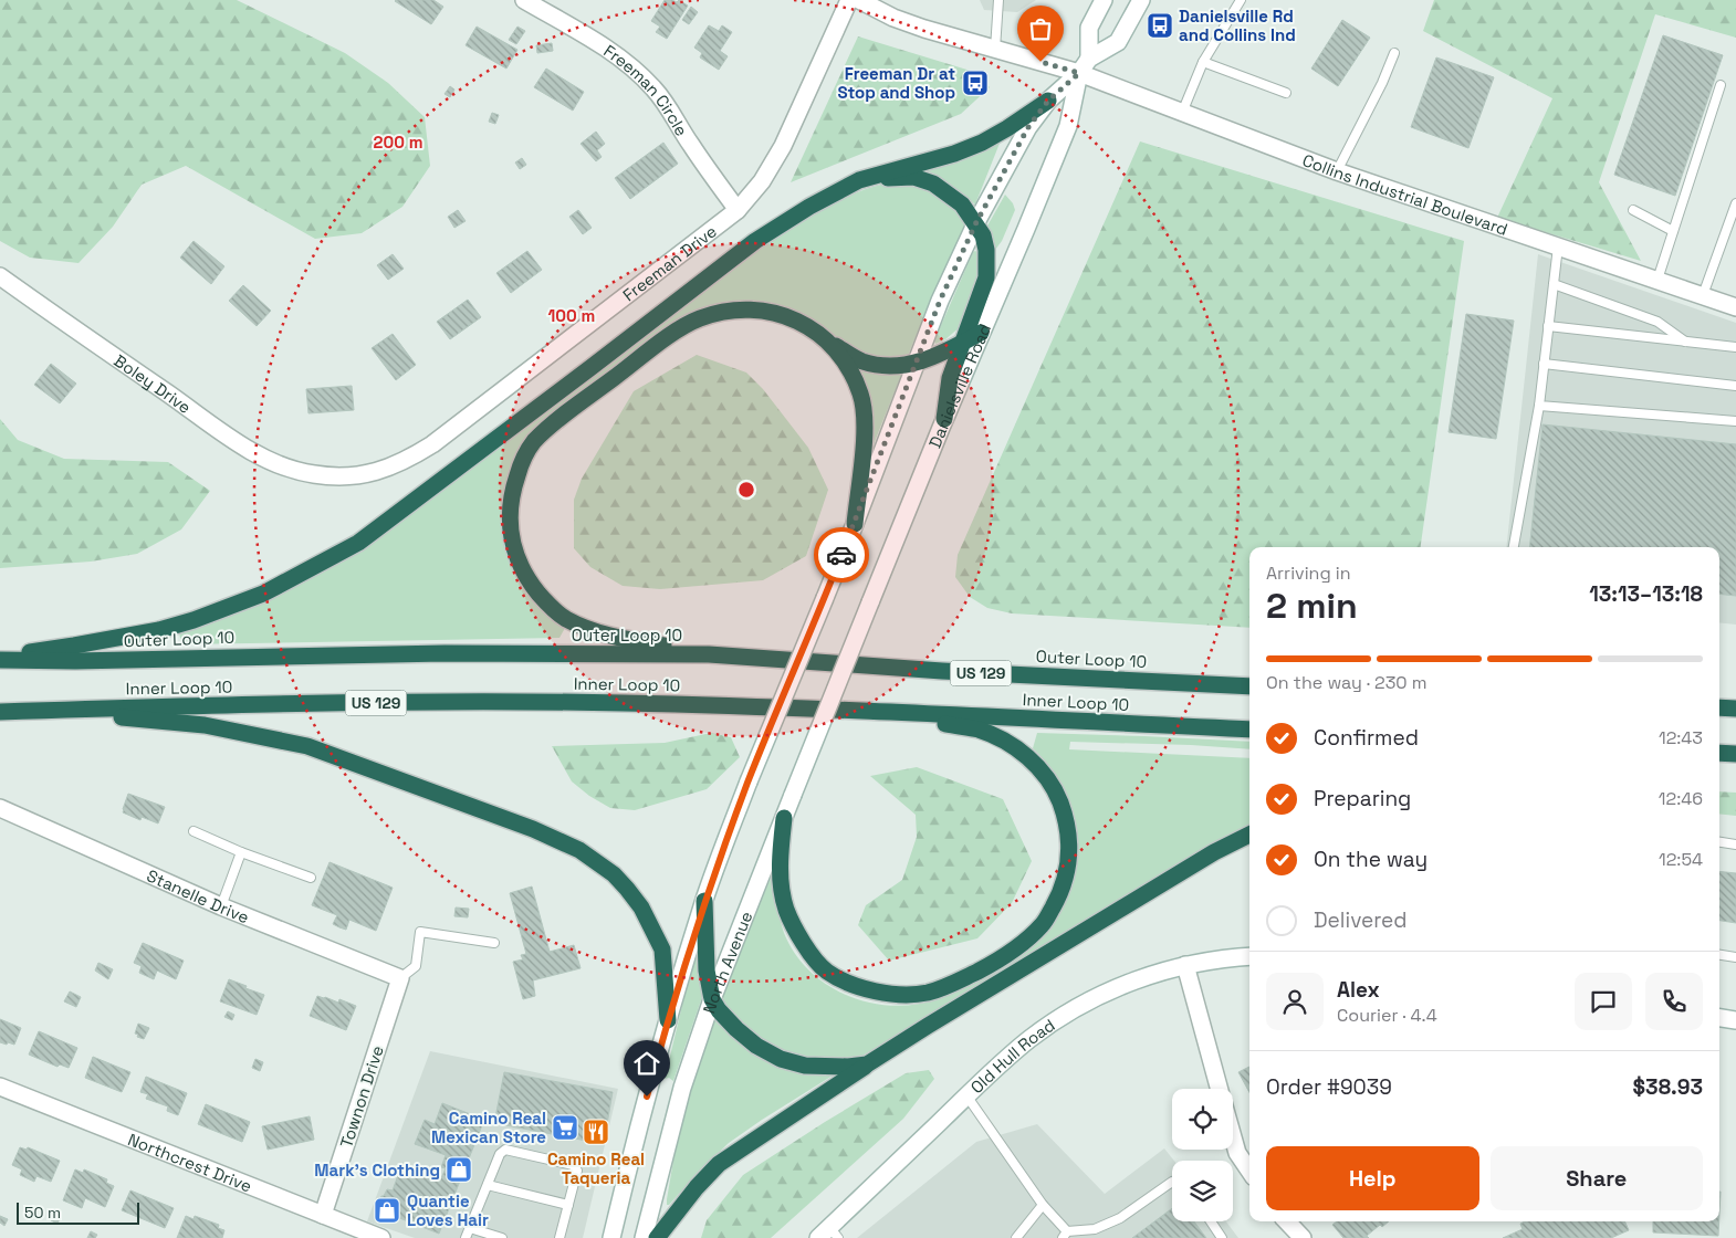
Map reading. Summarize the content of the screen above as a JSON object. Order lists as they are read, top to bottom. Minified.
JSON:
{"streets":{"highway":["Outer Loop 10","US 129","Inner Loop 10"],"street":["Freeman Circle","Collins Industrial Boulevard","Freeman Drive","Boley Drive","Danielsville Road","Stanelle Drive","North Avenue","Old Hull Road","Townon Drive","Northcrest Drive"]},"crossings":[["Freeman Circle","Freeman Drive"],["Collins Industrial Boulevard","Danielsville Road"],["Freeman Drive","Boley Drive"],["Danielsville Road","North Avenue"],["Stanelle Drive","Townon Drive"],["Townon Drive","Northcrest Drive"]],"places":{"bus stop":["Danielsville Rd and Collins Ind","Freeman Dr at Stop and Shop"],"supermarket":["Camino Real Mexican Store"],"restaurant":["Camino Real Taqueria"],"shop":["Mark's Clothing","Quantie Loves Hair"]},"scale_bar":"50 m","page":{"heading":["2 min","Arriving in","13:13–13:18"],"panel":["Alex","Courier · 4.4","Order #9039","$38.93"],"bar":"On the way · 230 m","list":[["Confirmed","12:43"],["Preparing","12:46"],["On the way","12:54"],"Delivered"],"buttons":["Help","Share"],"scale":"50 m"},"rings":["200 m","100 m"]}
